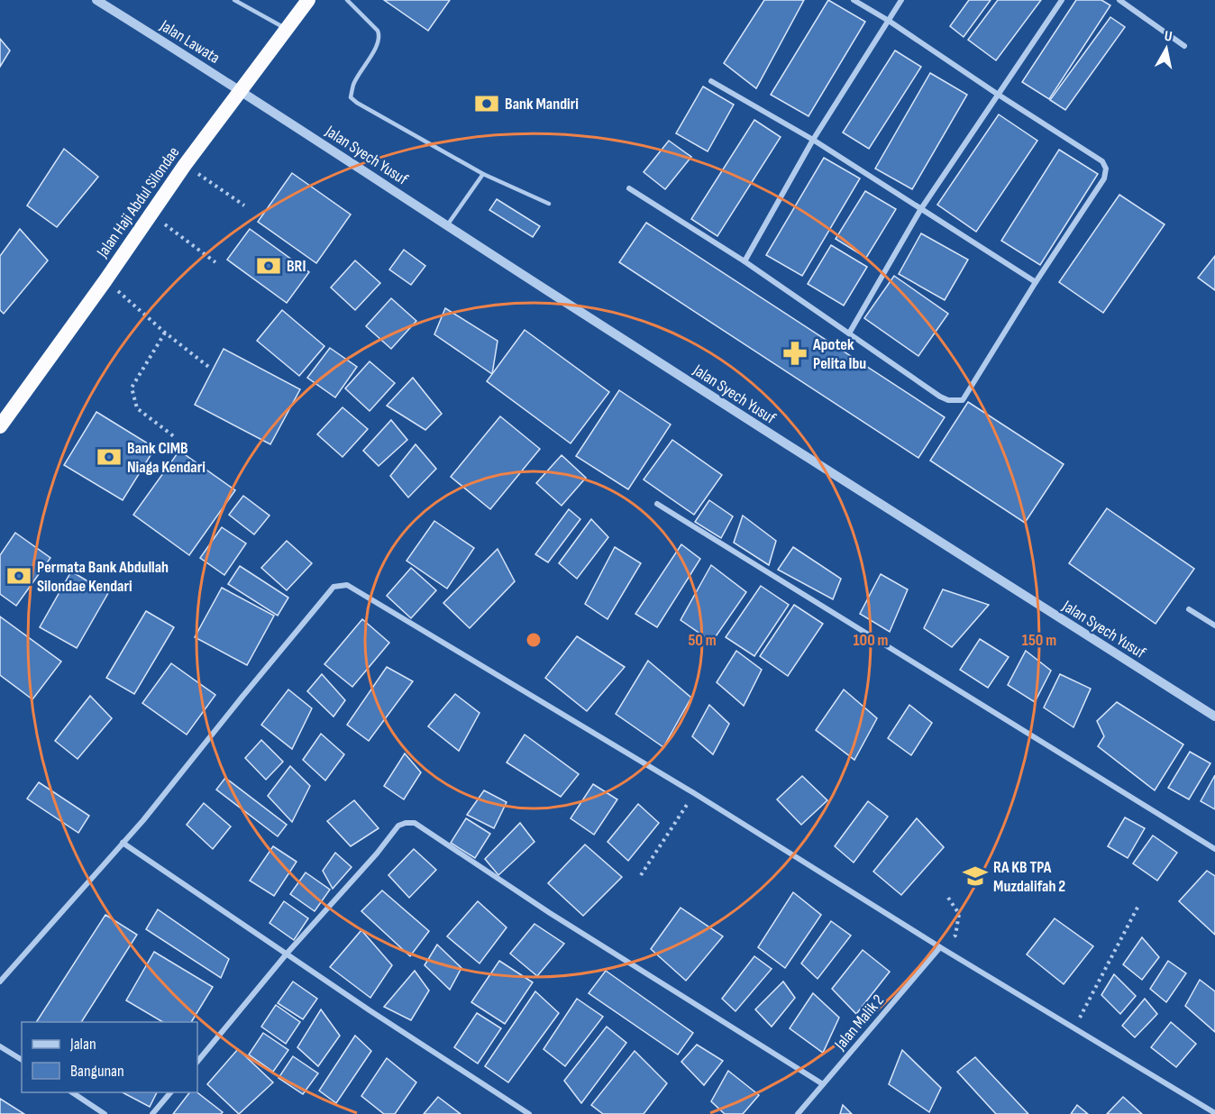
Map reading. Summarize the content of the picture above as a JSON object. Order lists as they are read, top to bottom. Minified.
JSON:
{"streets":{"highway":["Jalan Haji Abdul Silondae"],"street":["Jalan Lawata","Jalan Syech Yusuf","Jalan Malik 2"]},"crossings":[["Jalan Lawata","Jalan Syech Yusuf"],["Jalan Lawata","Jalan Haji Abdul Silondae"],["Jalan Syech Yusuf","Jalan Haji Abdul Silondae"]],"places":{"bank":["Bank Mandiri","BRI","Bank CIMB Niaga Kendari","Permata Bank Abdullah Silondae Kendari"],"pharmacy":["Apotek Pelita Ibu"],"school or university":["RA KB TPA Muzdalifah 2"]},"legend":["Jalan","Bangunan"],"north":"top","rings":["50 m","100 m","150 m"]}
